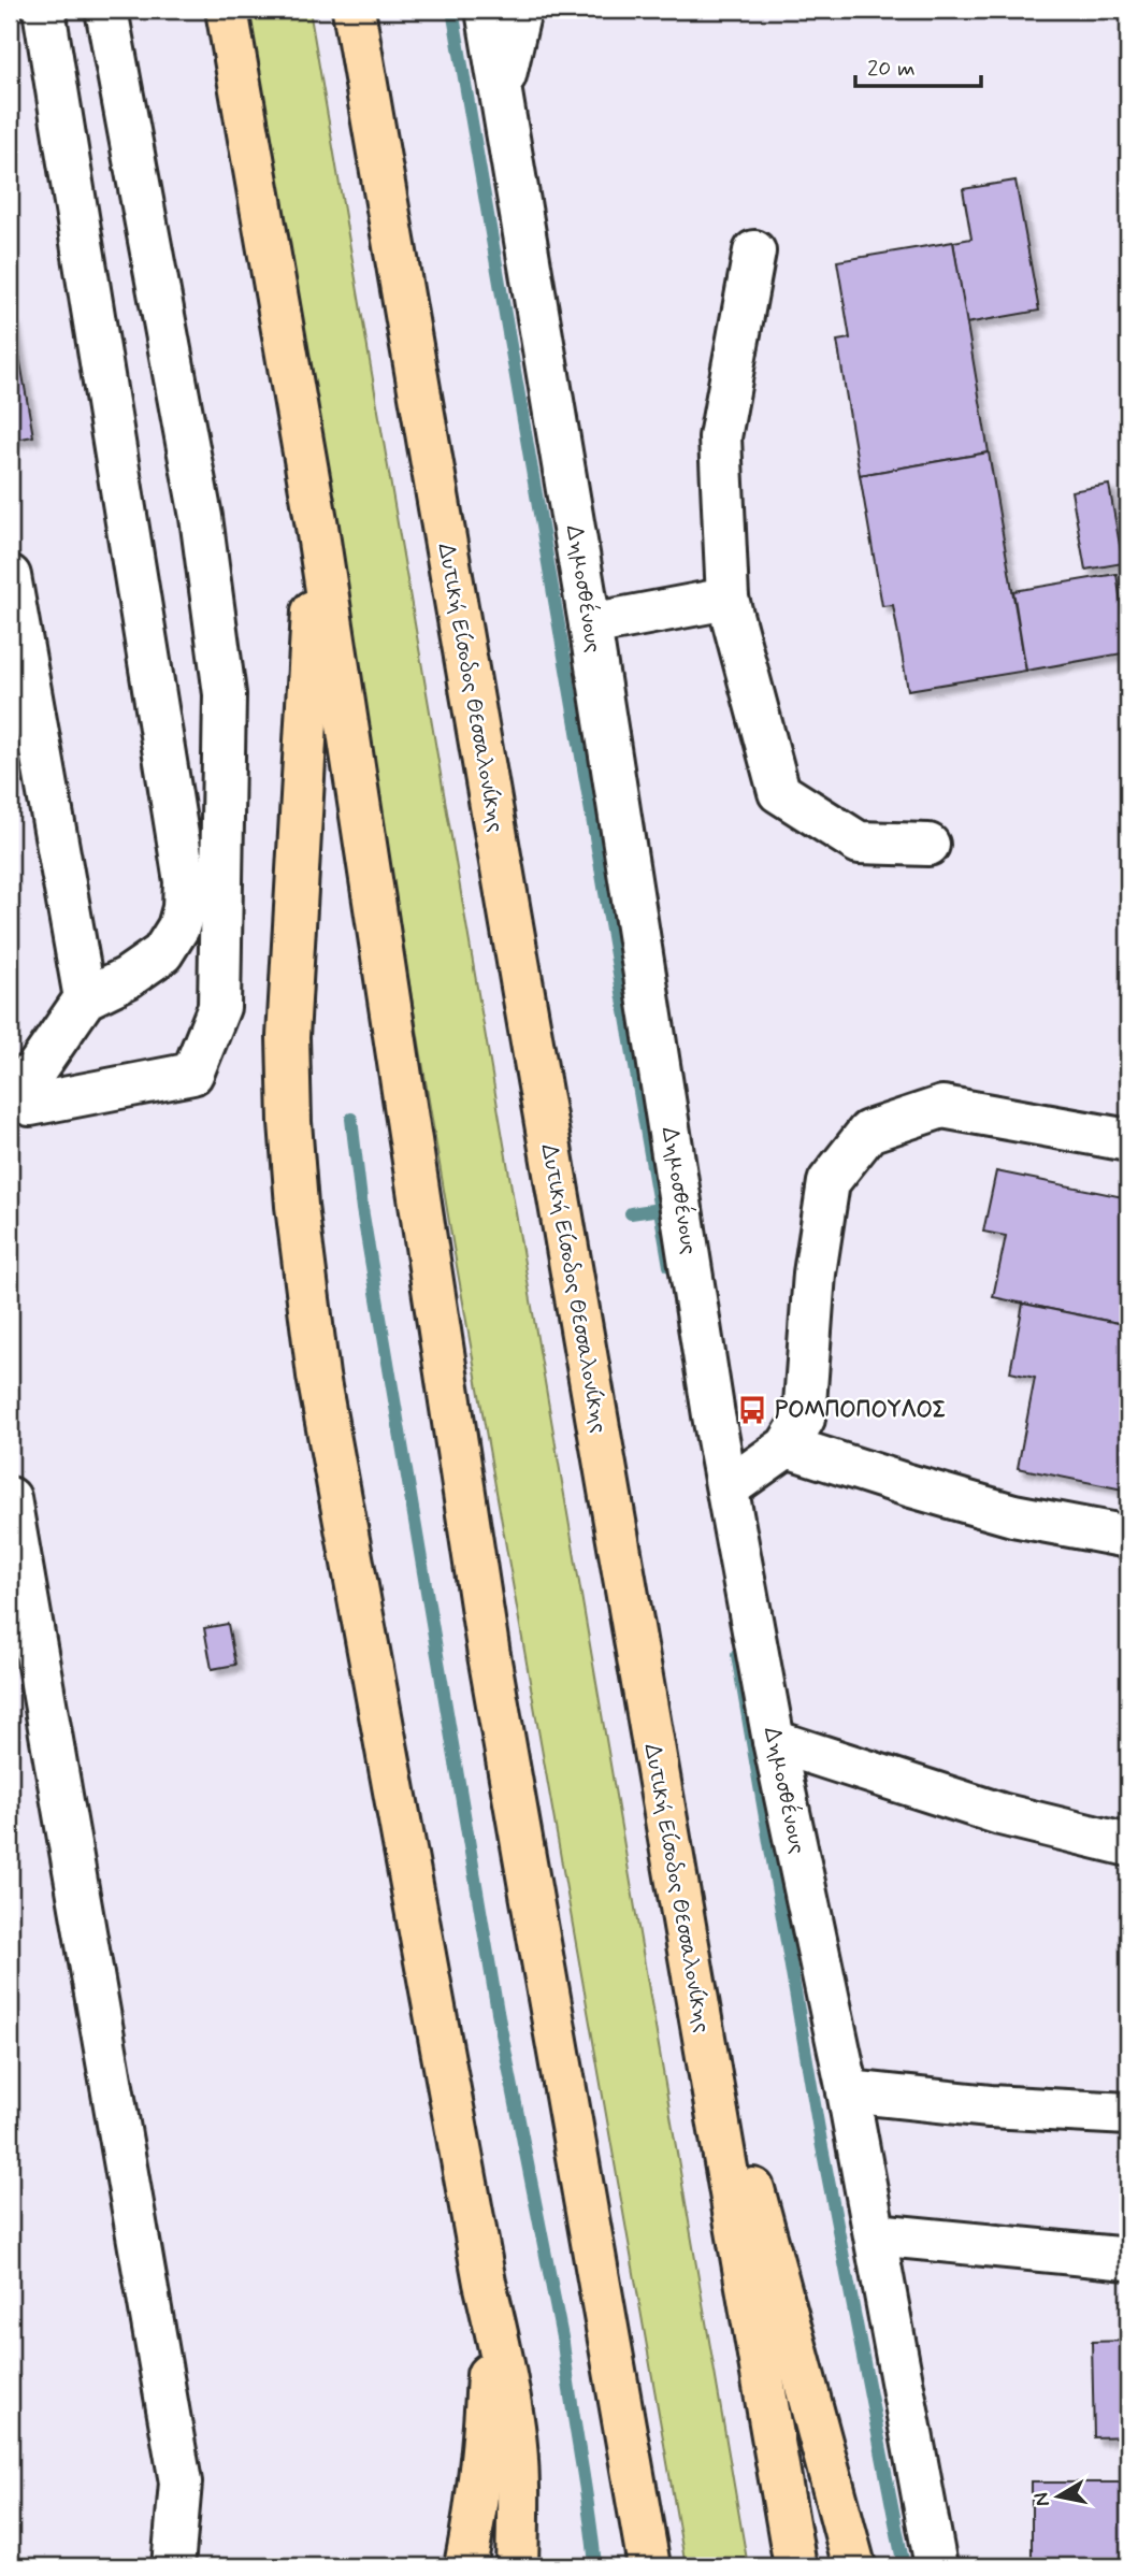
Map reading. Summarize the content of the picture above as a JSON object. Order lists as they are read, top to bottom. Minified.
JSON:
{"streets":{"highway":["Δυτική Είσοδος Θεσσαλονίκης"],"street":["Δημοσθένους"]},"places":{"bus stop":["ΡΟΜΠΟΠΟΥΛΟΣ"]},"scale_bar":"20 m","north":"left"}
